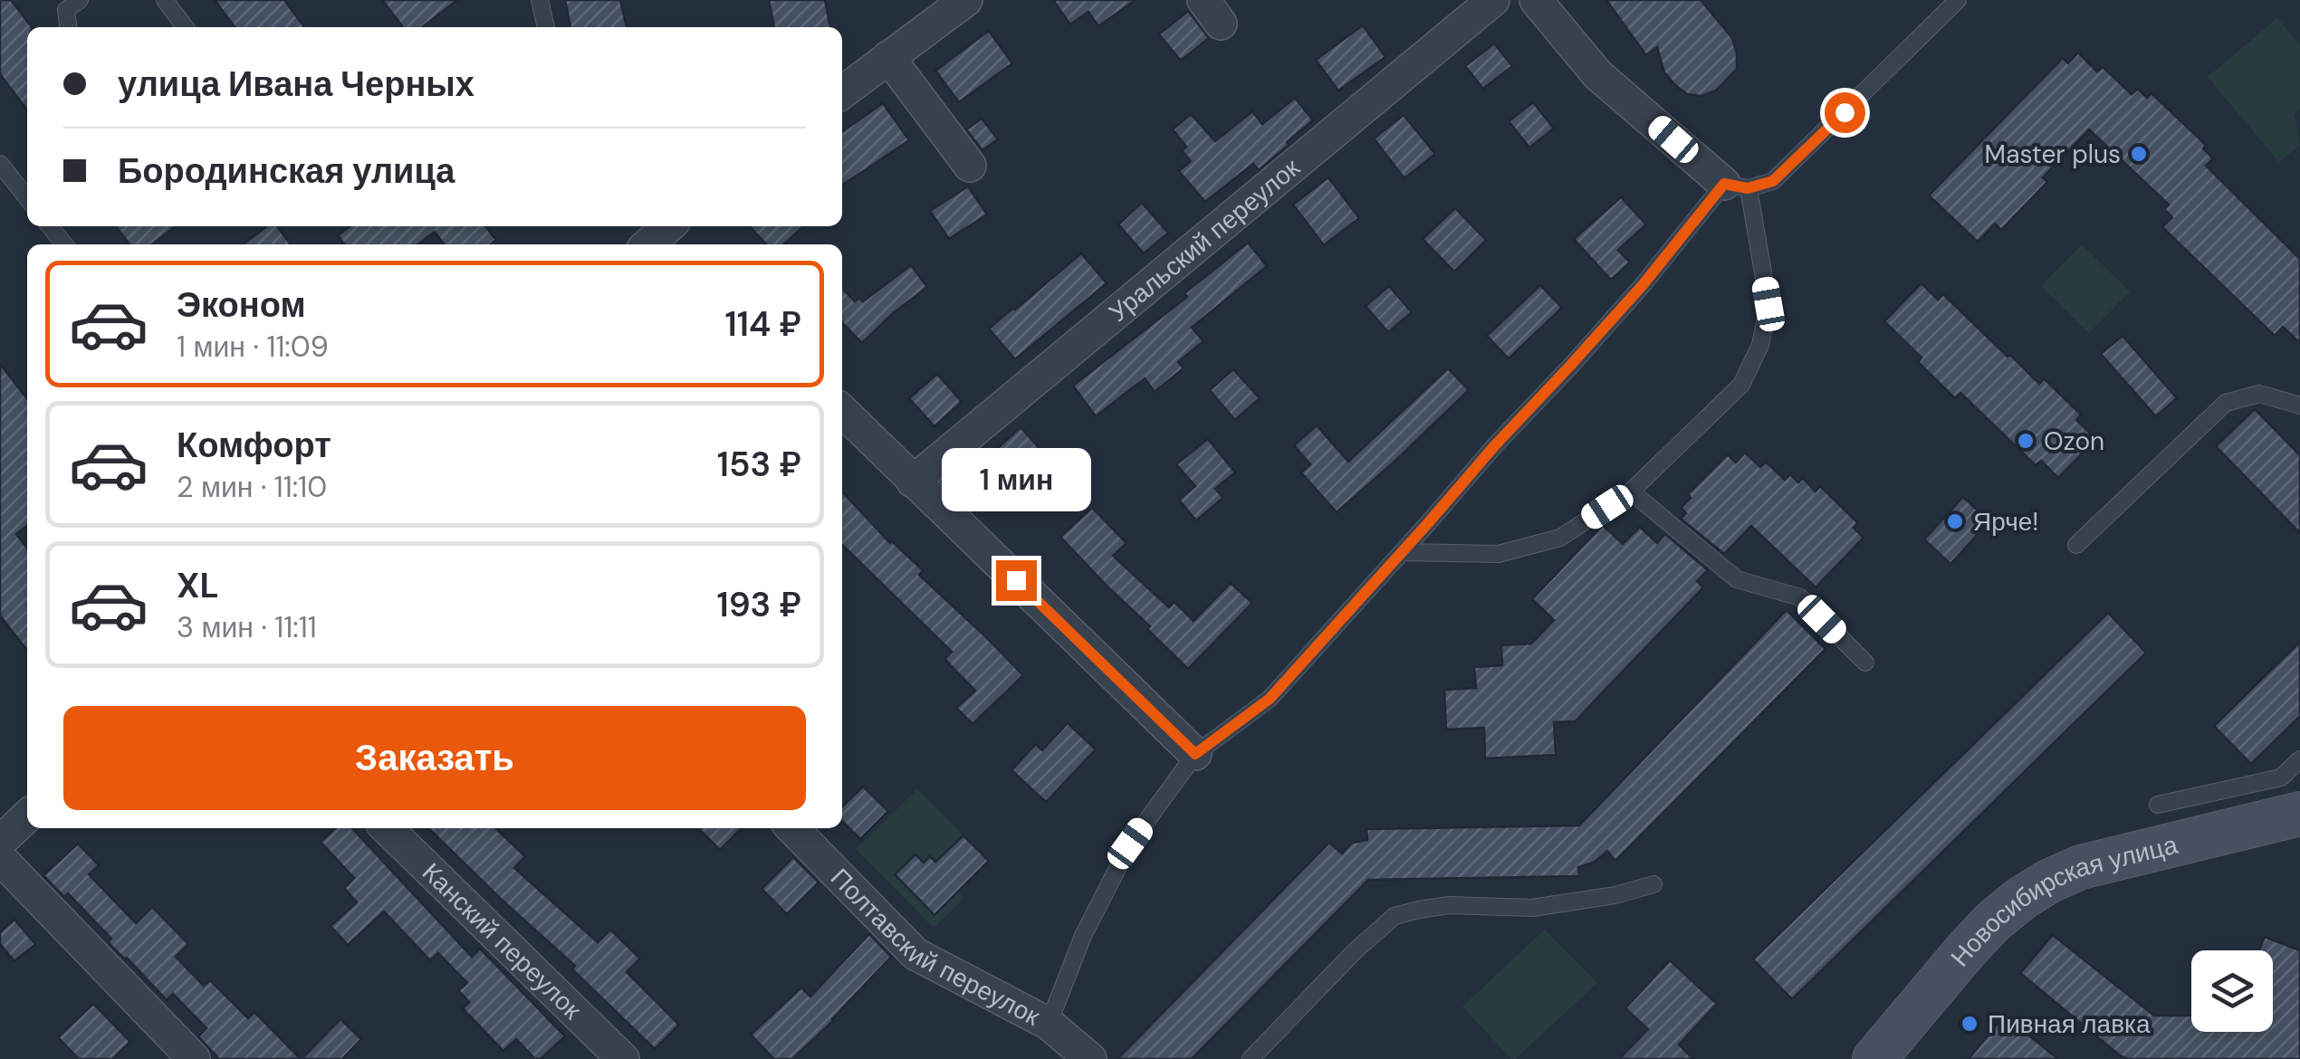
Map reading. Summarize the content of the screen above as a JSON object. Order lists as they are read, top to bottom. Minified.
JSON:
{"streets":{"street":["Уральский переулок","Новосибирская улица","Канский переулок","Полтавский переулок"]},"places":["Master plus","Ozon","Ярче!","Пивная лавка"],"page":{"banner":["улица Ивана Черных","Бородинская улица"],"list":[{"name":"Эконом","note":"1 мин · 11:09","value":"114 ₽"},{"name":"Комфорт","note":"2 мин · 11:10","value":"153 ₽"},{"name":"XL","note":"3 мин · 11:11","value":"193 ₽"}],"bubble":"1 мин","buttons":"Заказать"}}
